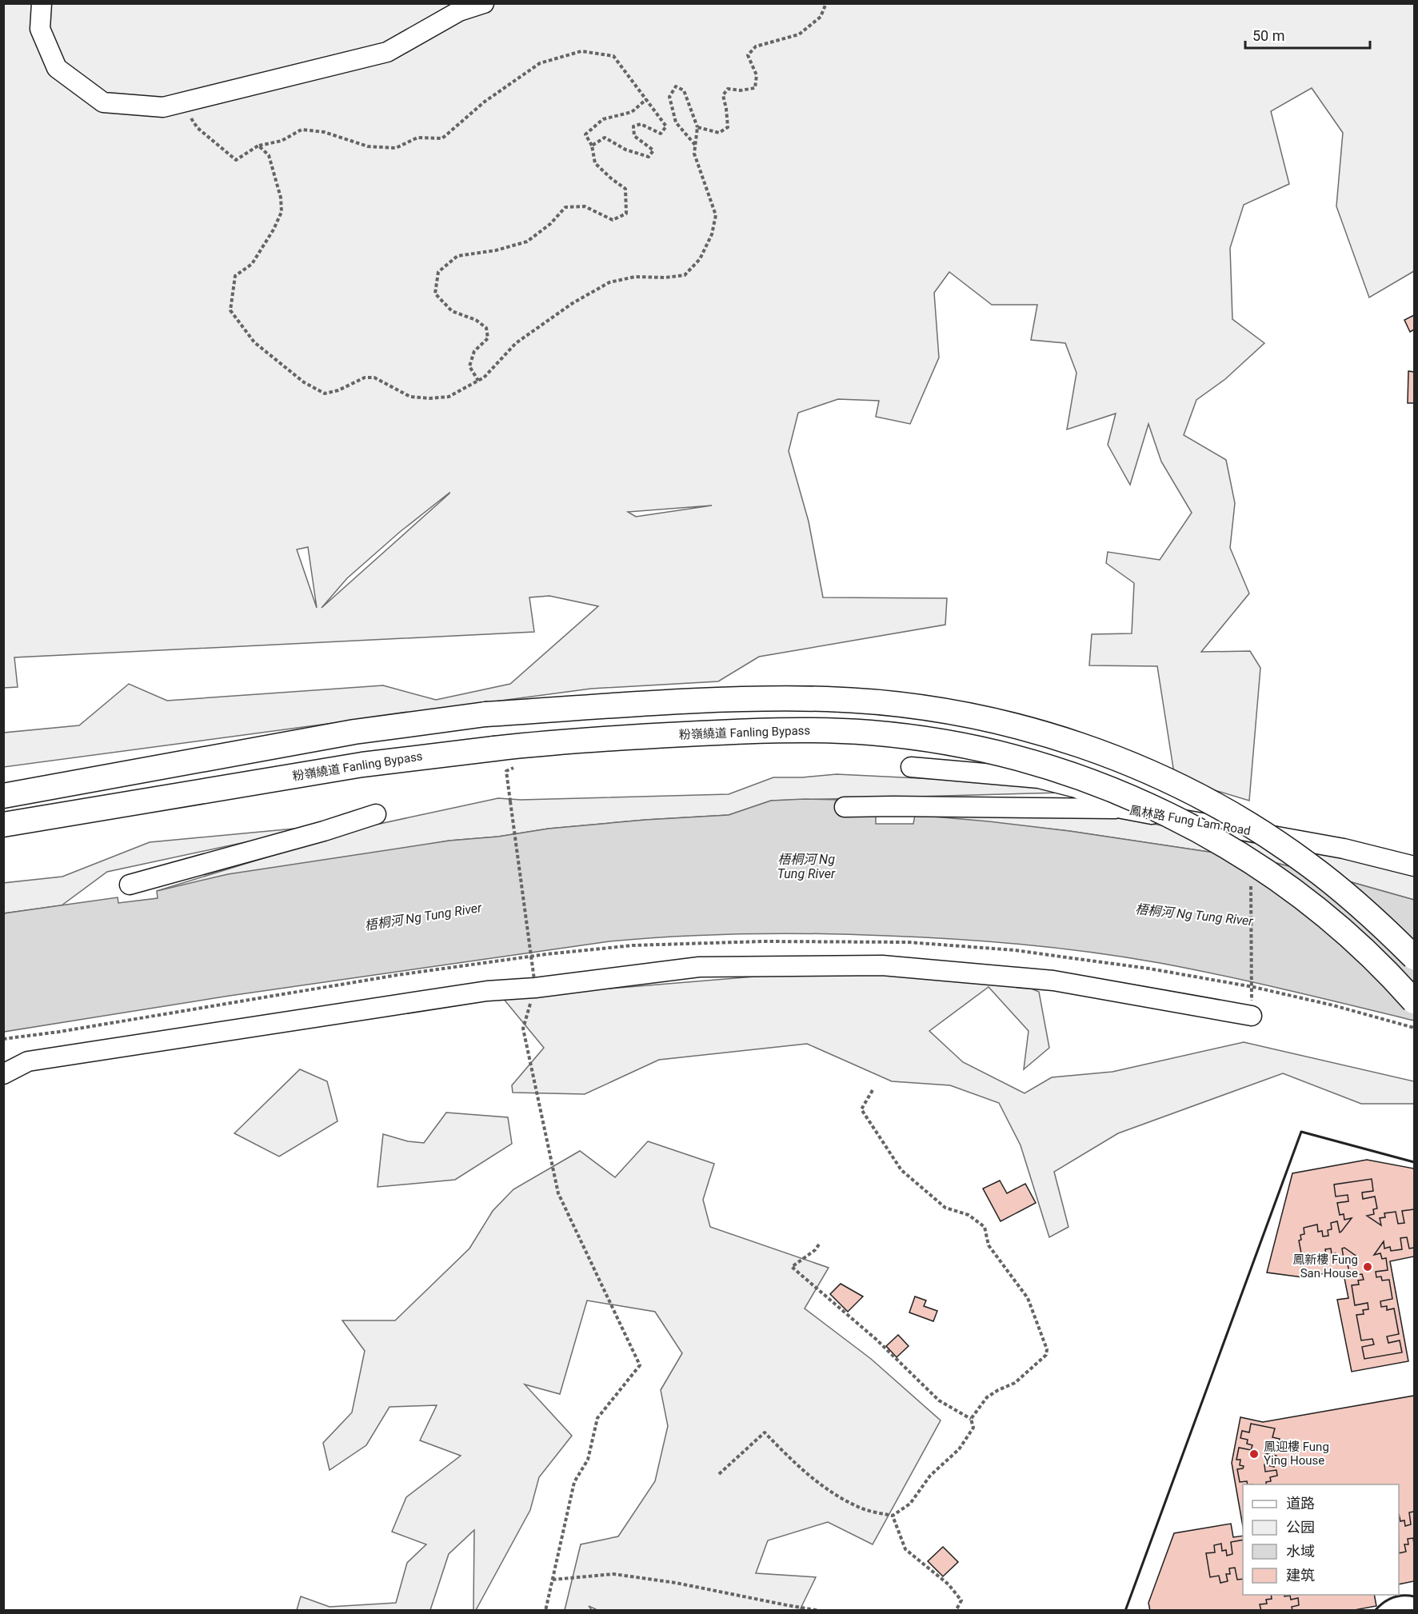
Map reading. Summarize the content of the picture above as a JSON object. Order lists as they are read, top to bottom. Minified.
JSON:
{"streets":{"main road":["粉嶺繞道 Fanling Bypass"],"lane":["鳳林路 Fung Lam Road"]},"water":["梧桐河 Ng Tung River"],"places":["鳳新樓 Fung San House","鳳迎樓 Fung Ying House"],"legend":["道路","公园","水域","建筑"],"scale_bar":"50 m"}
